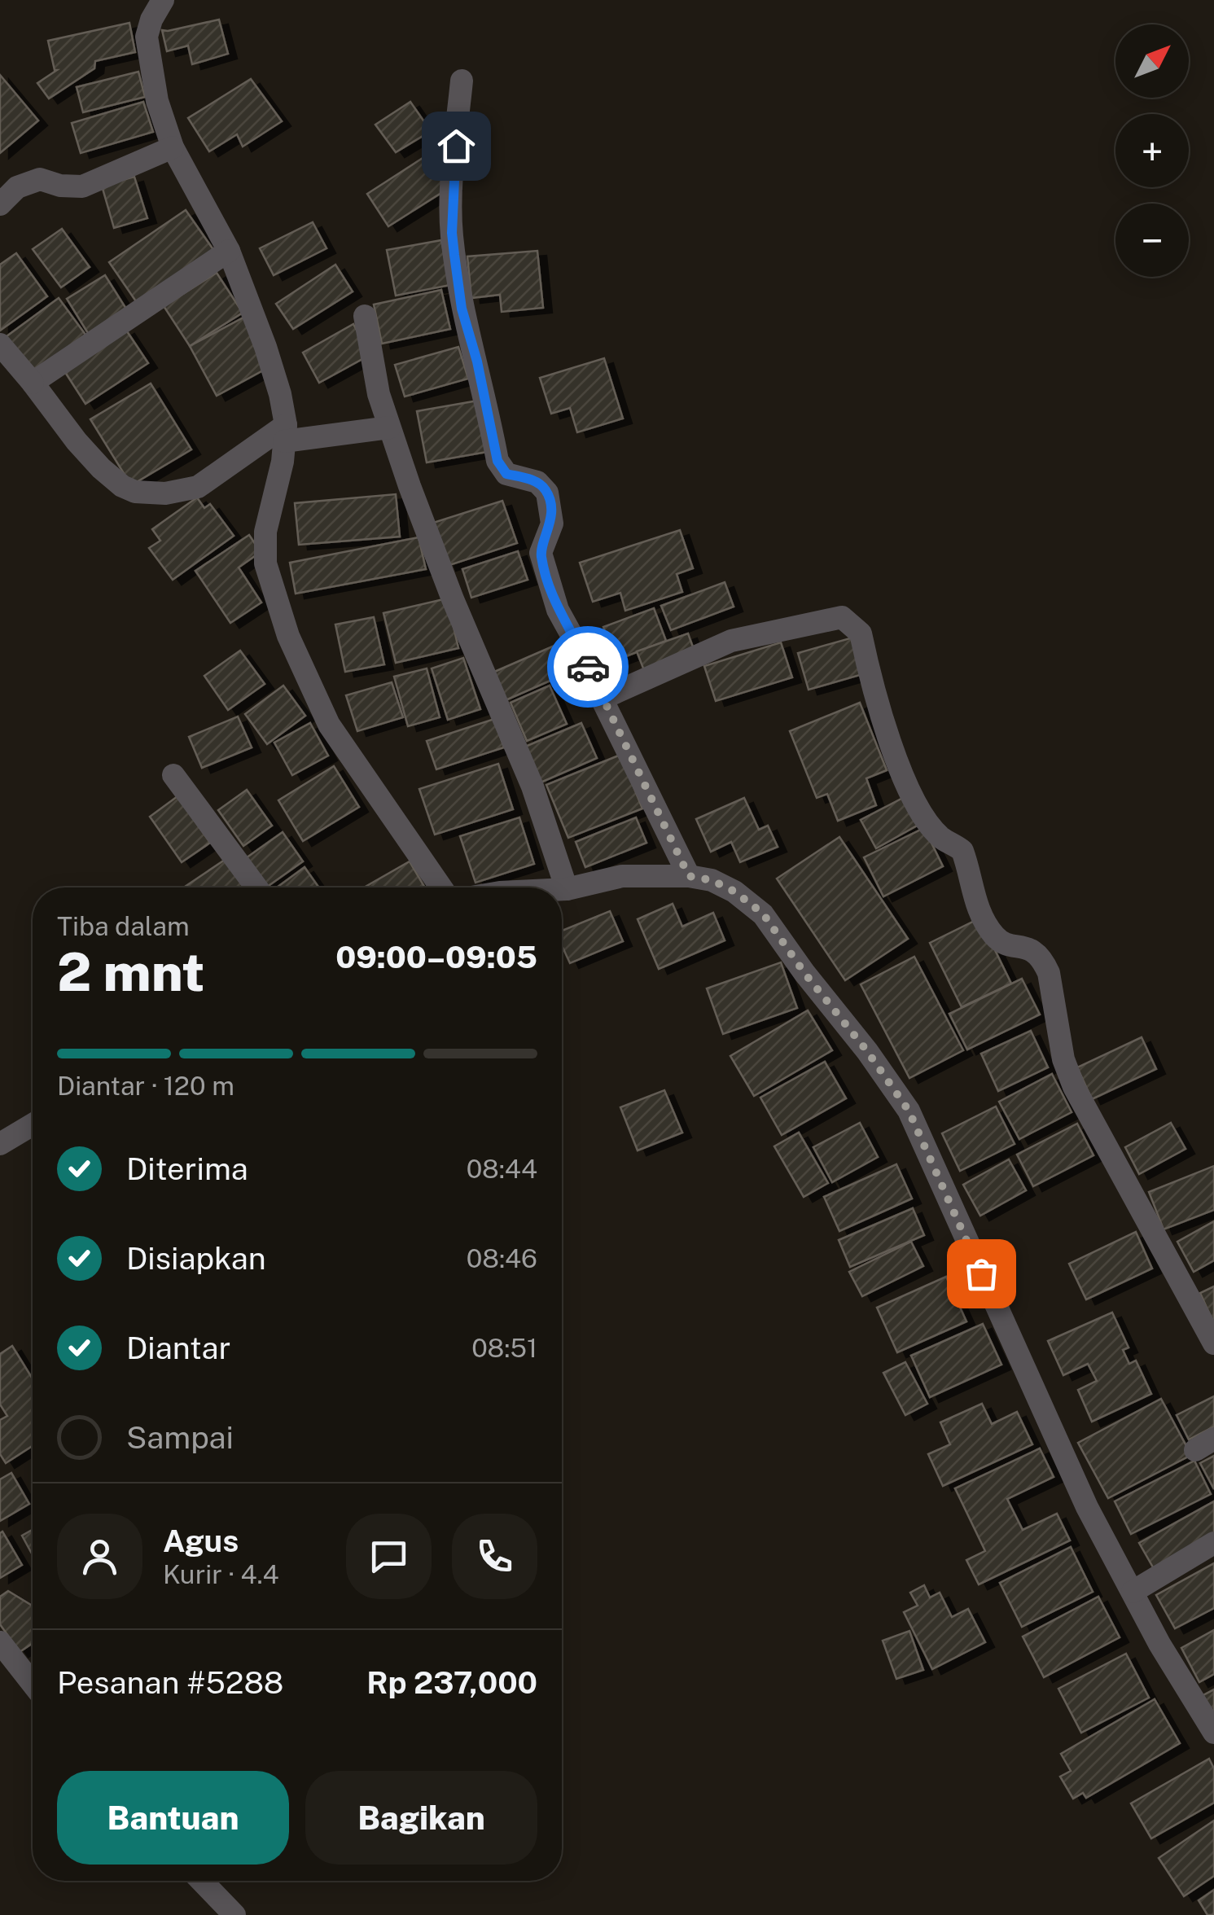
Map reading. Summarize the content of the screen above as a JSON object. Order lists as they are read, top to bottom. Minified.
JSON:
{"north":"top right","page":{"map_buttons":["+","−"],"heading":["2 mnt","Tiba dalam","09:00–09:05"],"panel":["Agus","Kurir · 4.4","Pesanan #5288","Rp 237,000"],"bar":"Diantar · 120 m","list":[["Diterima","08:44"],["Disiapkan","08:46"],["Diantar","08:51"],"Sampai"],"buttons":["Bantuan","Bagikan"]}}
